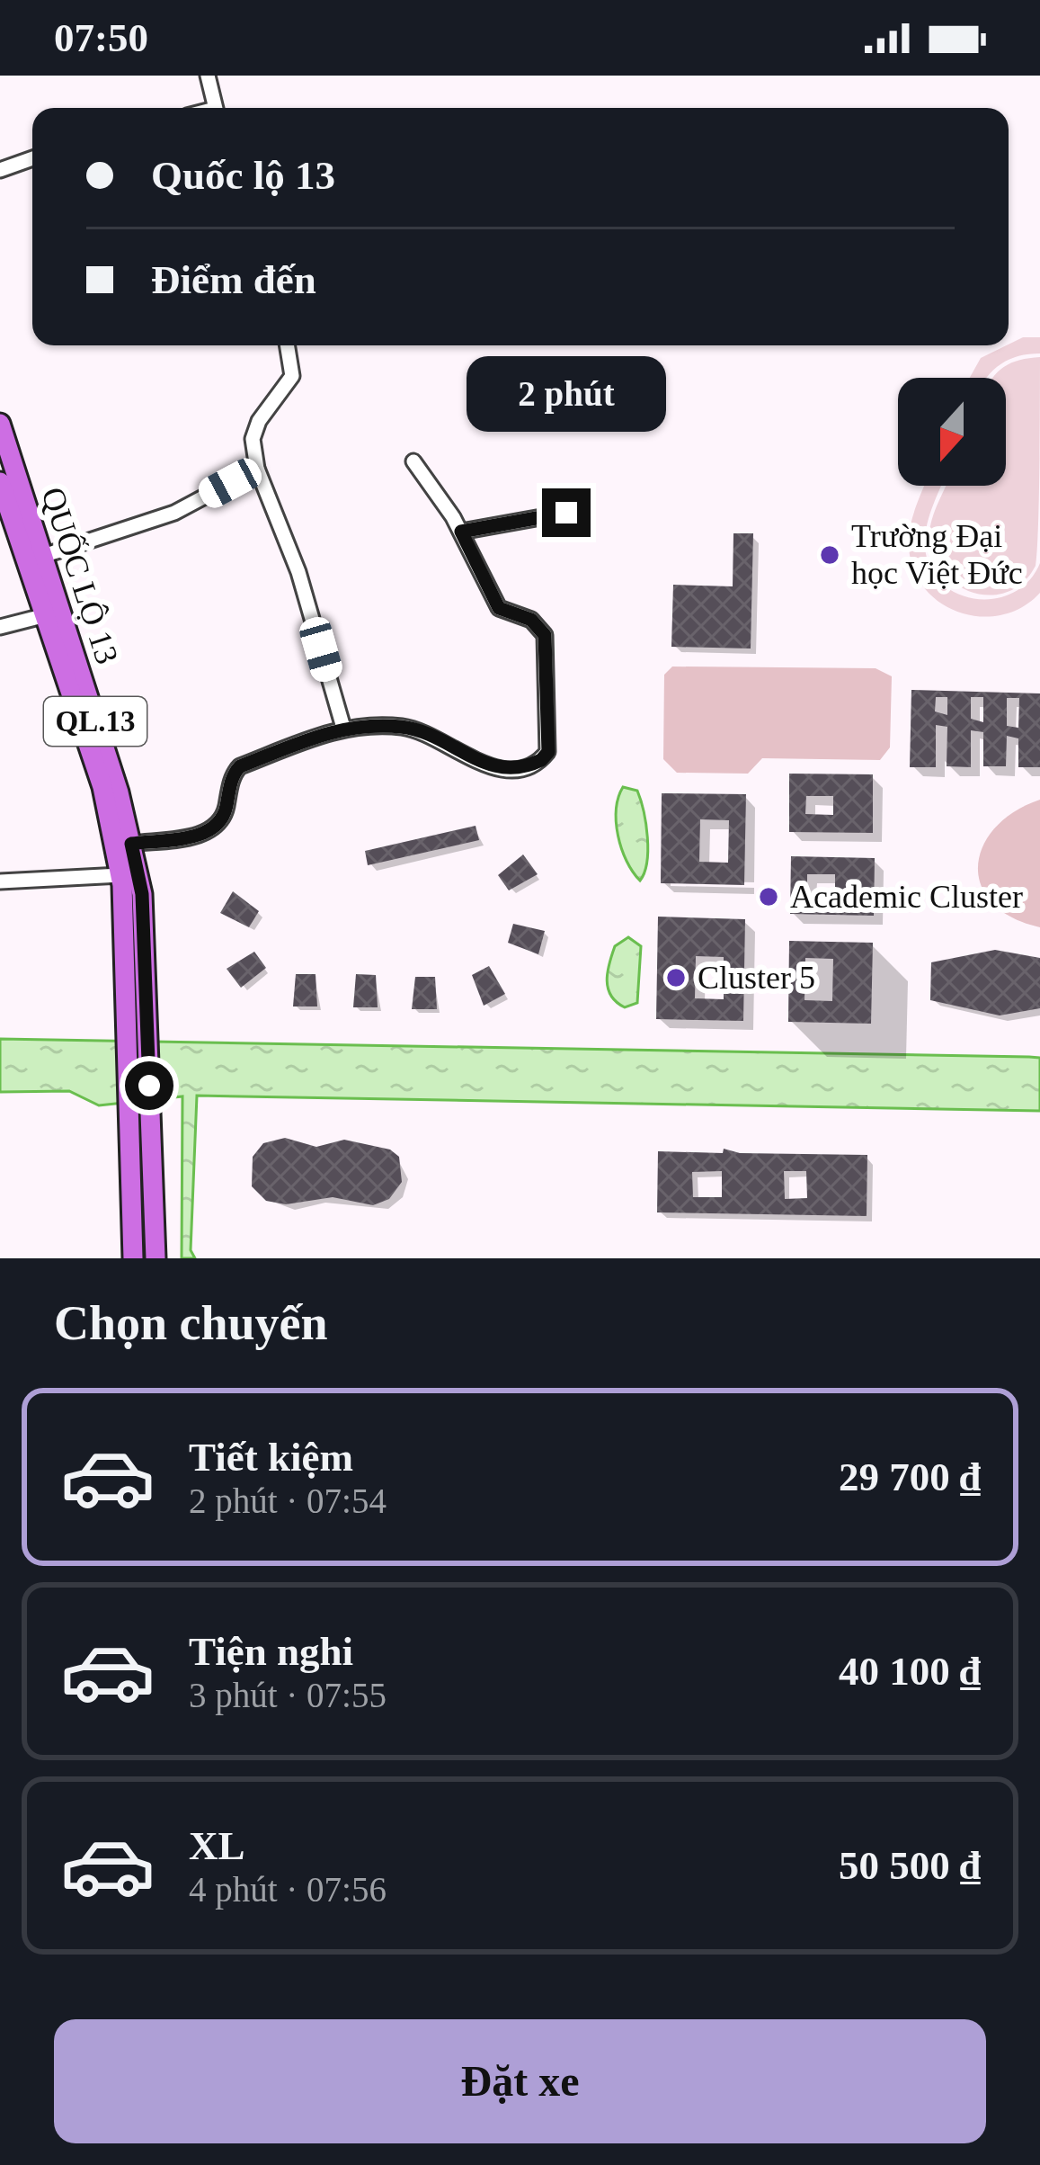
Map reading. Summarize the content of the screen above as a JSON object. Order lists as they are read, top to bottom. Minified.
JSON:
{"streets":{"highway":["QUỐC LỘ 13","QL.13"]},"places":["Trường Đại học Việt Đức","Academic Cluster","Cluster 5"],"north":"bottom","page":{"status":"07:50","banner":["Quốc lộ 13","Điểm đến"],"bubble":"2 phút","heading":"Chọn chuyến","list":[{"name":"Tiết kiệm","note":"2 phút · 07:54","value":"29 700 ₫"},{"name":"Tiện nghi","note":"3 phút · 07:55","value":"40 100 ₫"},{"name":"XL","note":"4 phút · 07:56","value":"50 500 ₫"}],"buttons":"Đặt xe"}}
